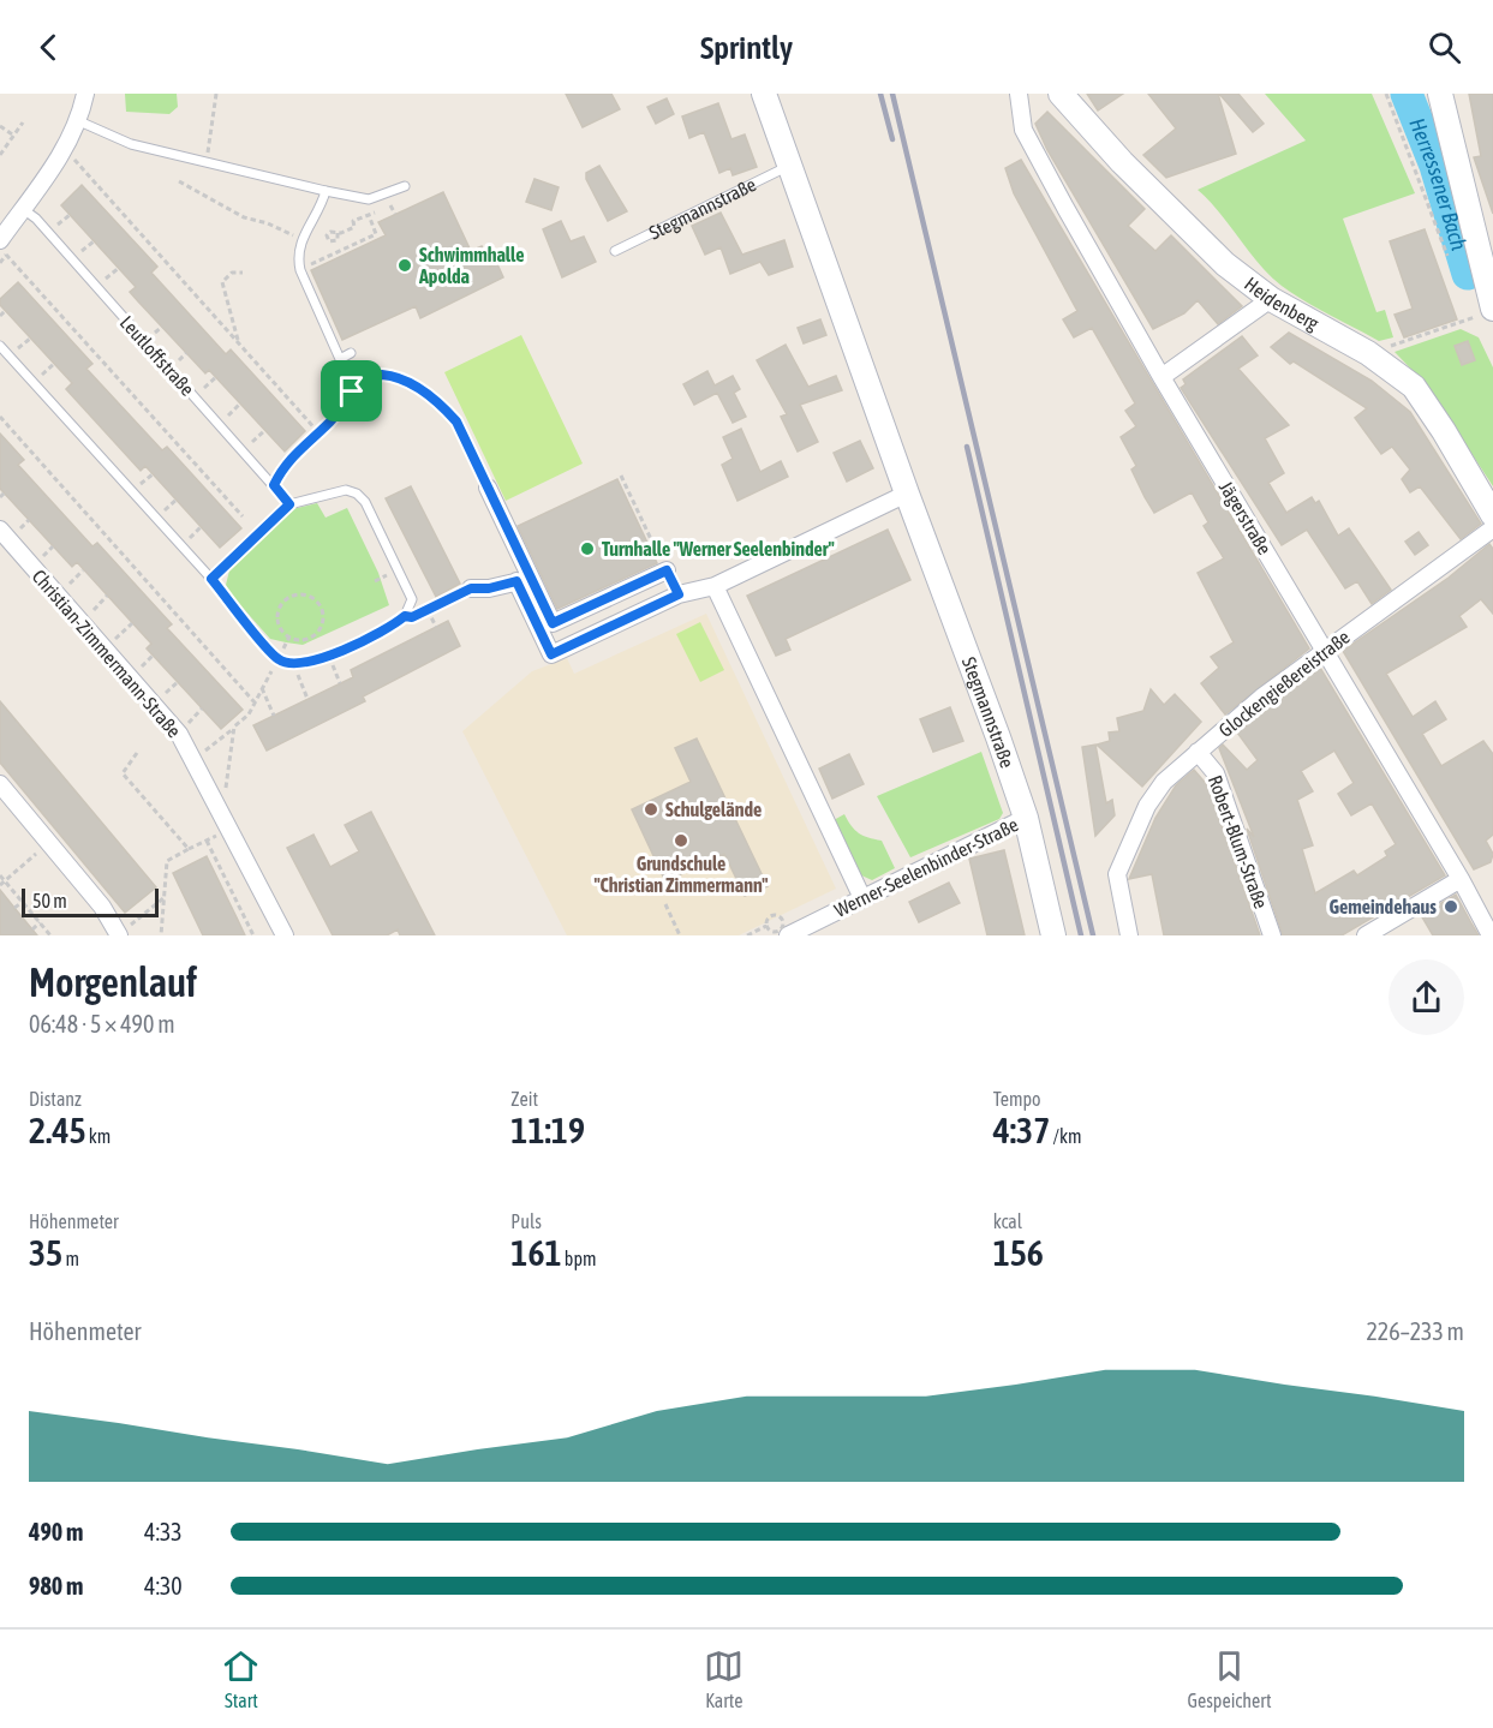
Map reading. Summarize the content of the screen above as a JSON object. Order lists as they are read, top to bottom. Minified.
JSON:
{"streets":{"main road":["Stegmannstraße","Heidenberg"],"street":["Jägerstraße","Christian-Zimmermann-Straße","Glockengießereistraße","Robert-Blum-Straße","Werner-Seelenbinder-Straße"],"lane":["Leutloffstraße"]},"crossings":[["Stegmannstraße","Werner-Seelenbinder-Straße"],["Jägerstraße","Glockengießereistraße"],["Glockengießereistraße","Robert-Blum-Straße"]],"water":["Herressener Bach"],"places":["Schwimmhalle Apolda","Turnhalle \"Werner Seelenbinder\"","Schulgelände","Grundschule \"Christian Zimmermann\"","Gemeindehaus"],"scale_bar":"50 m","page":{"header":"Sprintly","scale":"50 m","heading":["Morgenlauf","06:48 · 5 × 490 m"],"stats":[["Distanz","2.45 km"],["Zeit","11:19"],["Tempo","4:37 /km"],["Höhenmeter","35 m"],["Puls","161 bpm"],["kcal","156"]],"chart":["Höhenmeter","226–233 m"],"list":[{"name":"490 m","note":"4:33"},{"name":"980 m","note":"4:30"}],"tabs":["Start","Karte","Gespeichert"]}}
